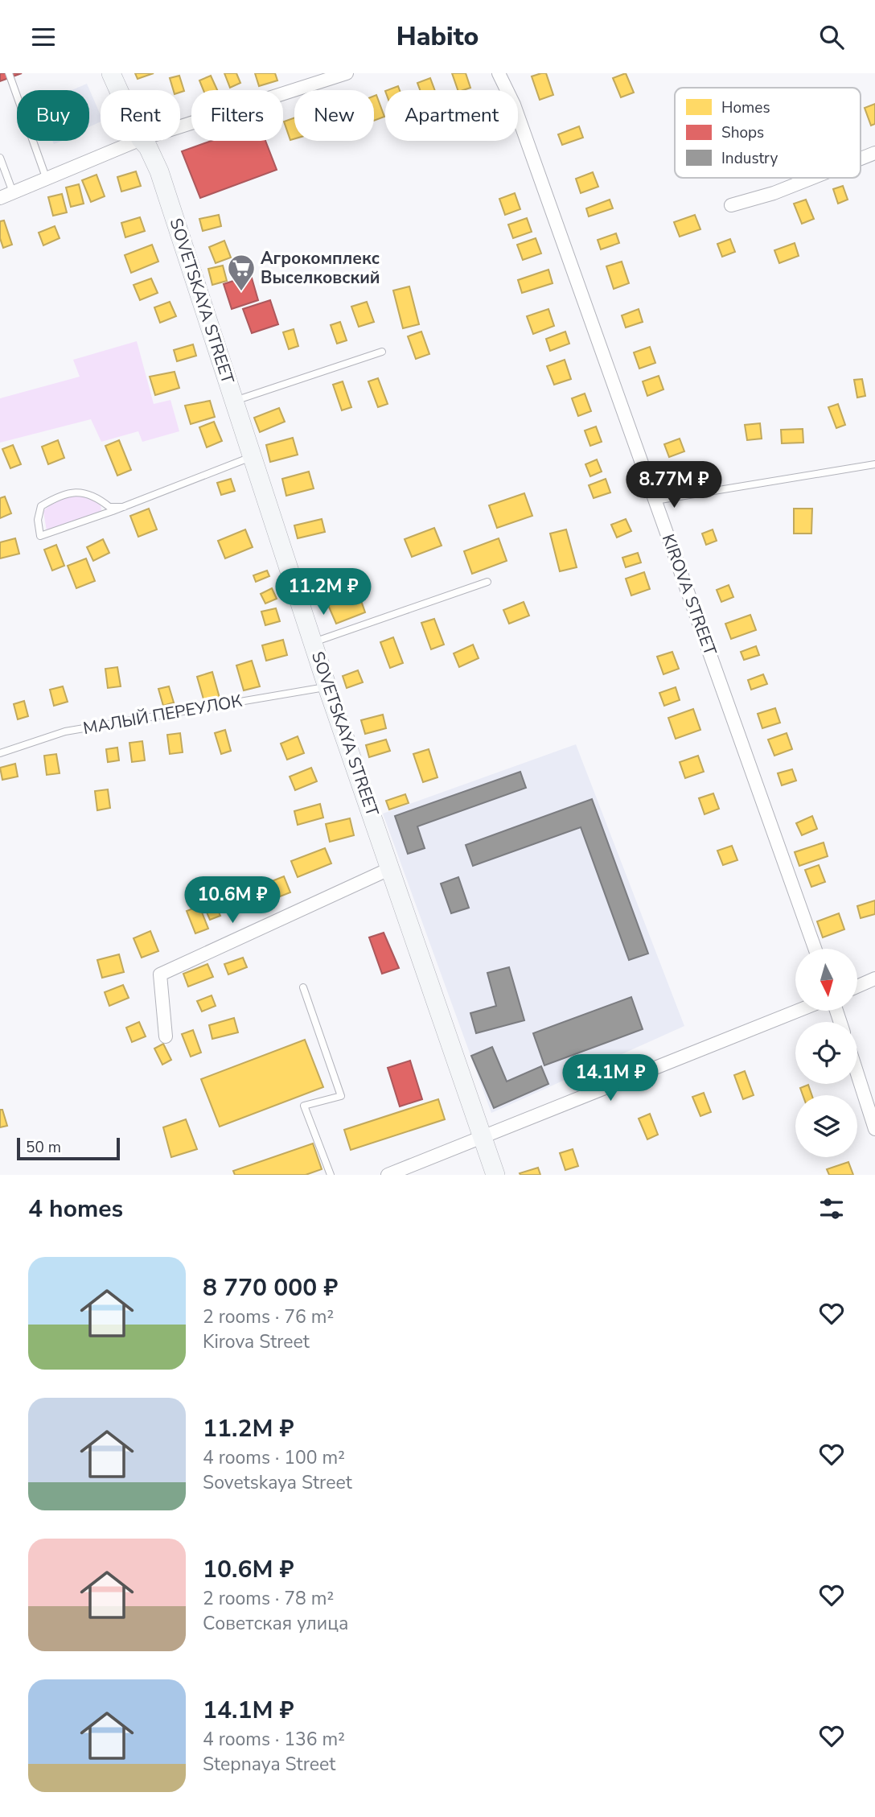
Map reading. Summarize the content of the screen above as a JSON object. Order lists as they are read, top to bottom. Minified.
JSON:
{"streets":{"street":["SOVETSKAYA STREET","KIROVA STREET"],"lane":["МАЛЫЙ ПЕРЕУЛОК"]},"crossings":[["SOVETSKAYA STREET","МАЛЫЙ ПЕРЕУЛОК"]],"places":{"supermarket":["Агрокомплекс Выселковский"]},"legend":["Homes","Shops","Industry"],"scale_bar":"50 m","north":"bottom","page":{"header":"Habito","chip":["Buy","Rent","Filters","New","Apartment"],"price":["8.77M ₽","11.2M ₽","10.6M ₽","14.1M ₽"],"scale":"50 m","heading":"4 homes","list":[{"name":"8 770 000 ₽","note":"2 rooms · 76 m² · Kirova Street"},{"name":"11.2M ₽","note":"4 rooms · 100 m² · Sovetskaya Street"},{"name":"10.6M ₽","note":"2 rooms · 78 m² · Советская улица"},{"name":"14.1M ₽","note":"4 rooms · 136 m² · Stepnaya Street"}]}}
